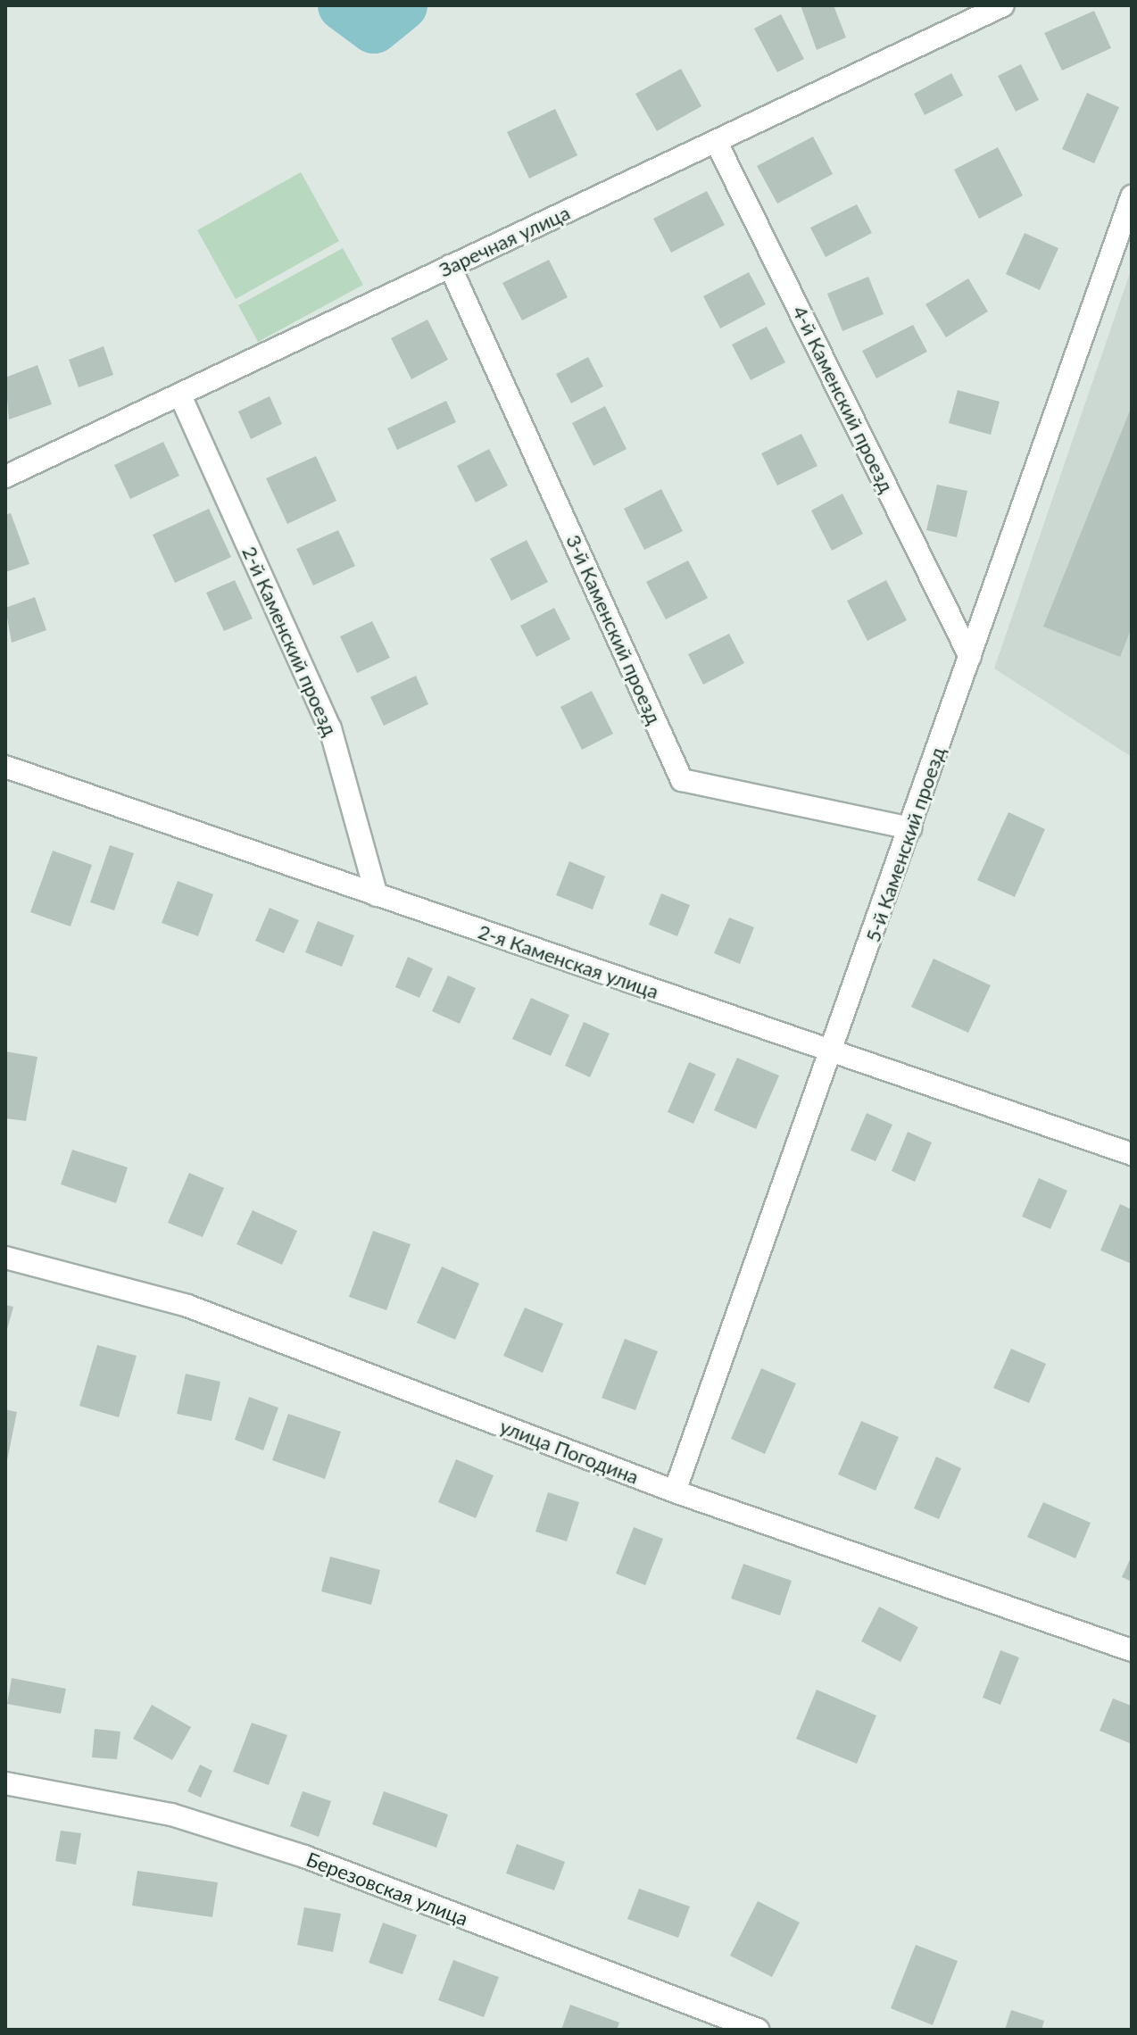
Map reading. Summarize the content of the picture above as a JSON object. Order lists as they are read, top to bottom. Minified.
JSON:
{"streets":{"street":["Заречная улица","4-й Каменский проезд","3-й Каменский проезд","2-й Каменский проезд","5-й Каменский проезд","2-я Каменская улица","улица Погодина","Березовская улица"]},"crossings":[["Заречная улица","4-й Каменский проезд"],["Заречная улица","3-й Каменский проезд"],["Заречная улица","2-й Каменский проезд"],["4-й Каменский проезд","5-й Каменский проезд"],["3-й Каменский проезд","5-й Каменский проезд"],["2-й Каменский проезд","2-я Каменская улица"],["5-й Каменский проезд","2-я Каменская улица"],["5-й Каменский проезд","улица Погодина"]]}
